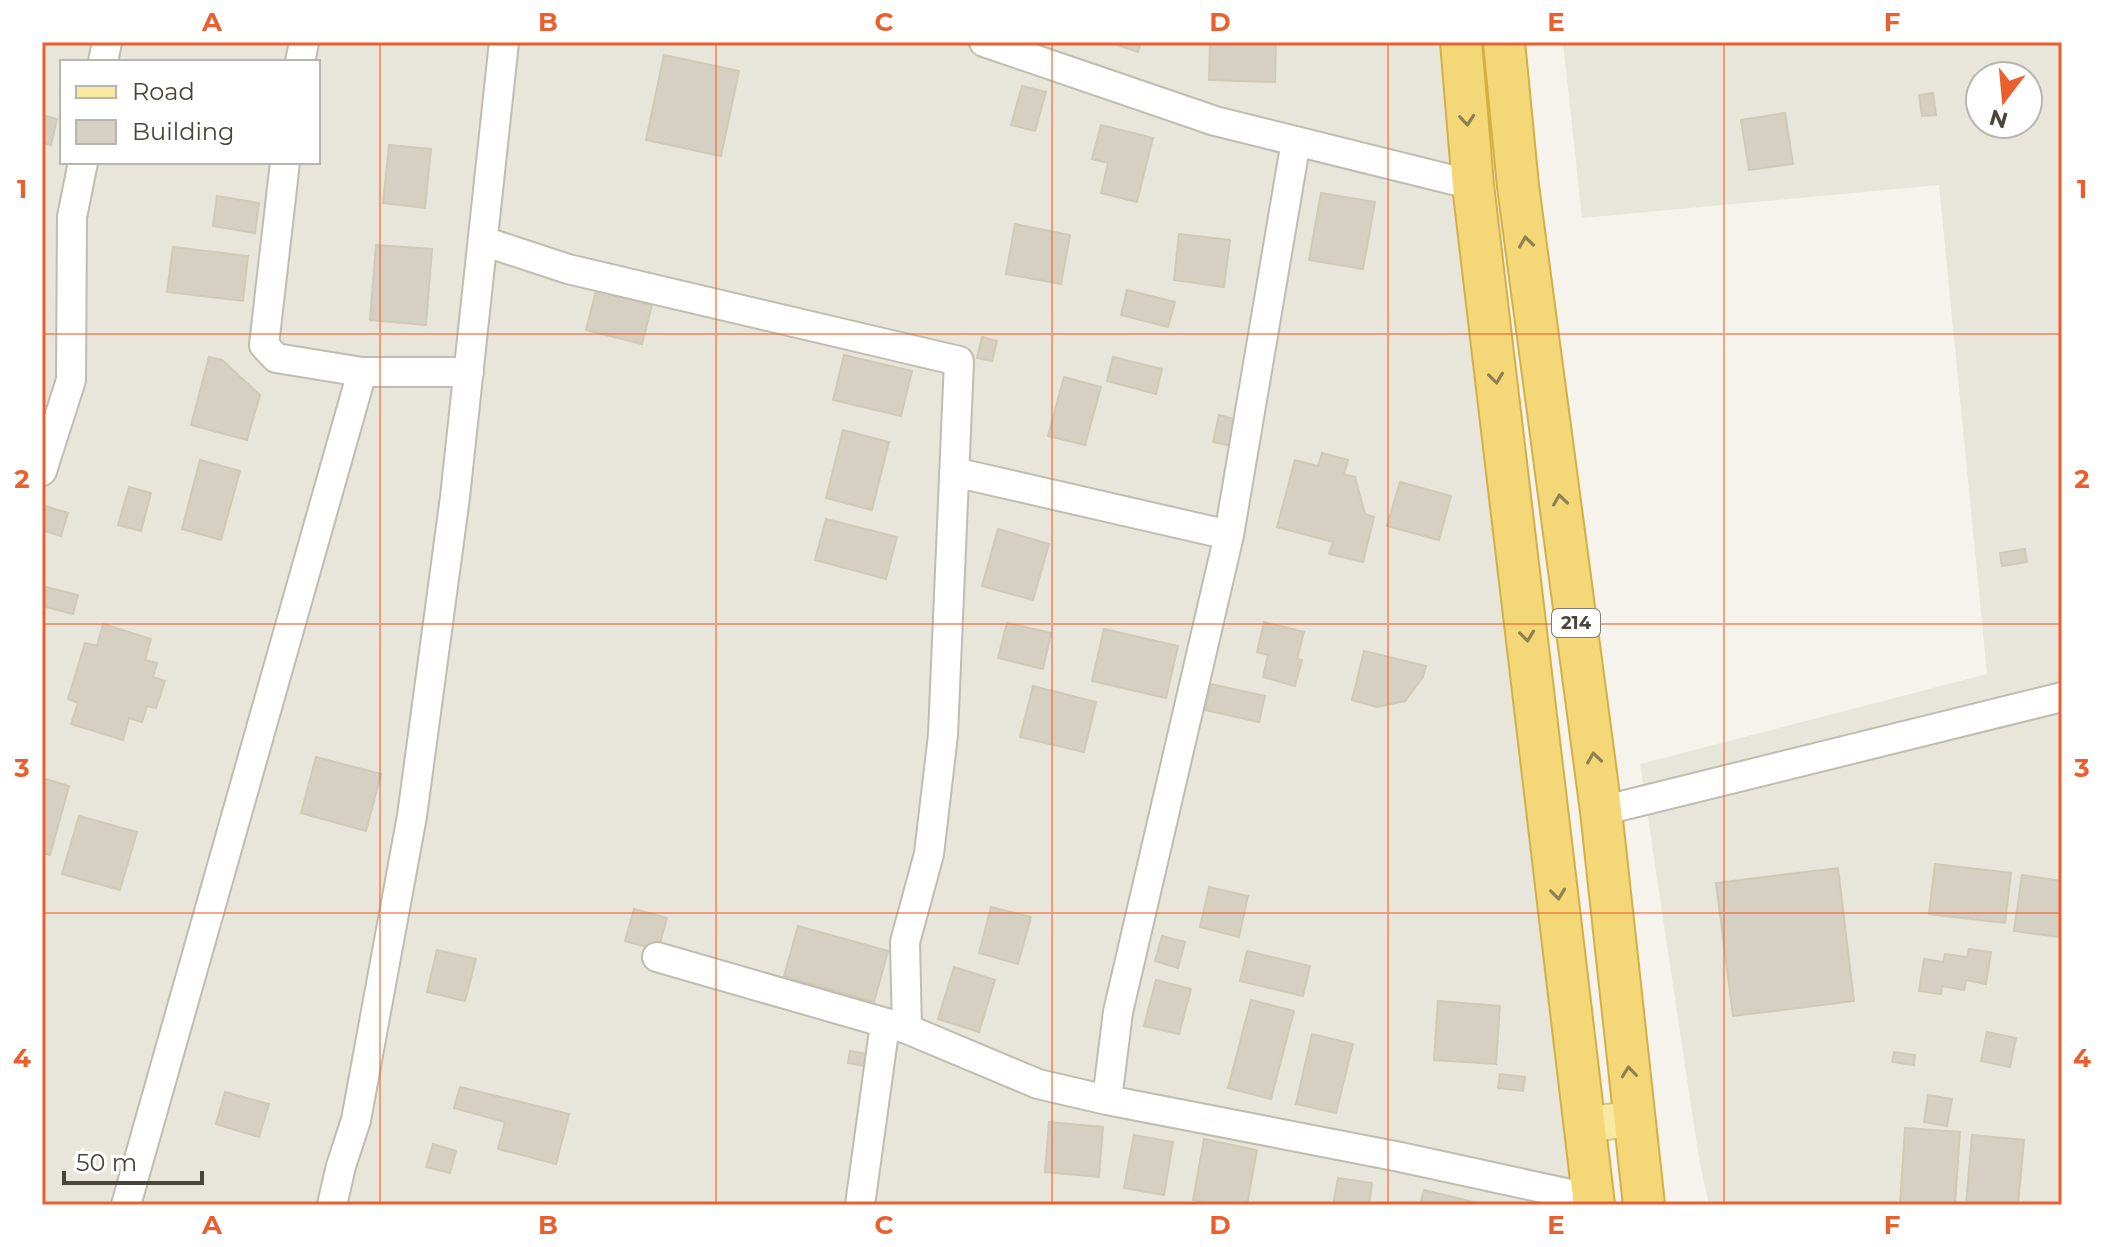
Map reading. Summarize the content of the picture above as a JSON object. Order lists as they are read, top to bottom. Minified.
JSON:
{"streets":{"highway":["214"]},"legend":["Road","Building"],"scale_bar":"50 m","north":"bottom","grid":{"columns":["A","B","C","D","E","F"],"rows":["1","2","3","4"]}}
